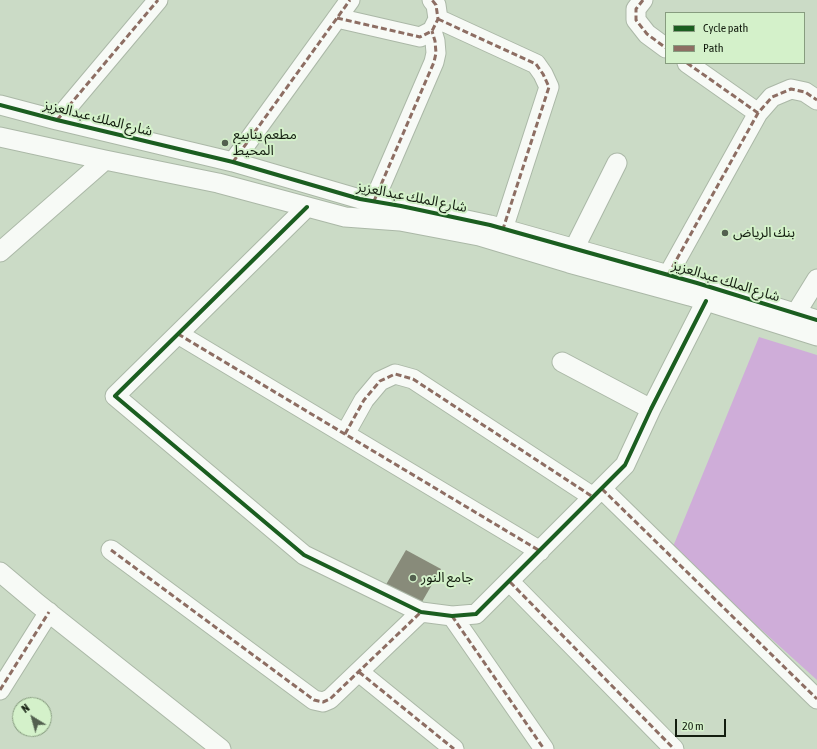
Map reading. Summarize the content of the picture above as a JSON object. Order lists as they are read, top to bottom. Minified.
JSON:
{"streets":{"street":["شارع الملك عبدالعزيز"]},"places":["مطعم ينابيع المحيط","بنك الرياض","جامع النور"],"legend":["Cycle path","Path"],"scale_bar":"20 m","north":"top left"}
